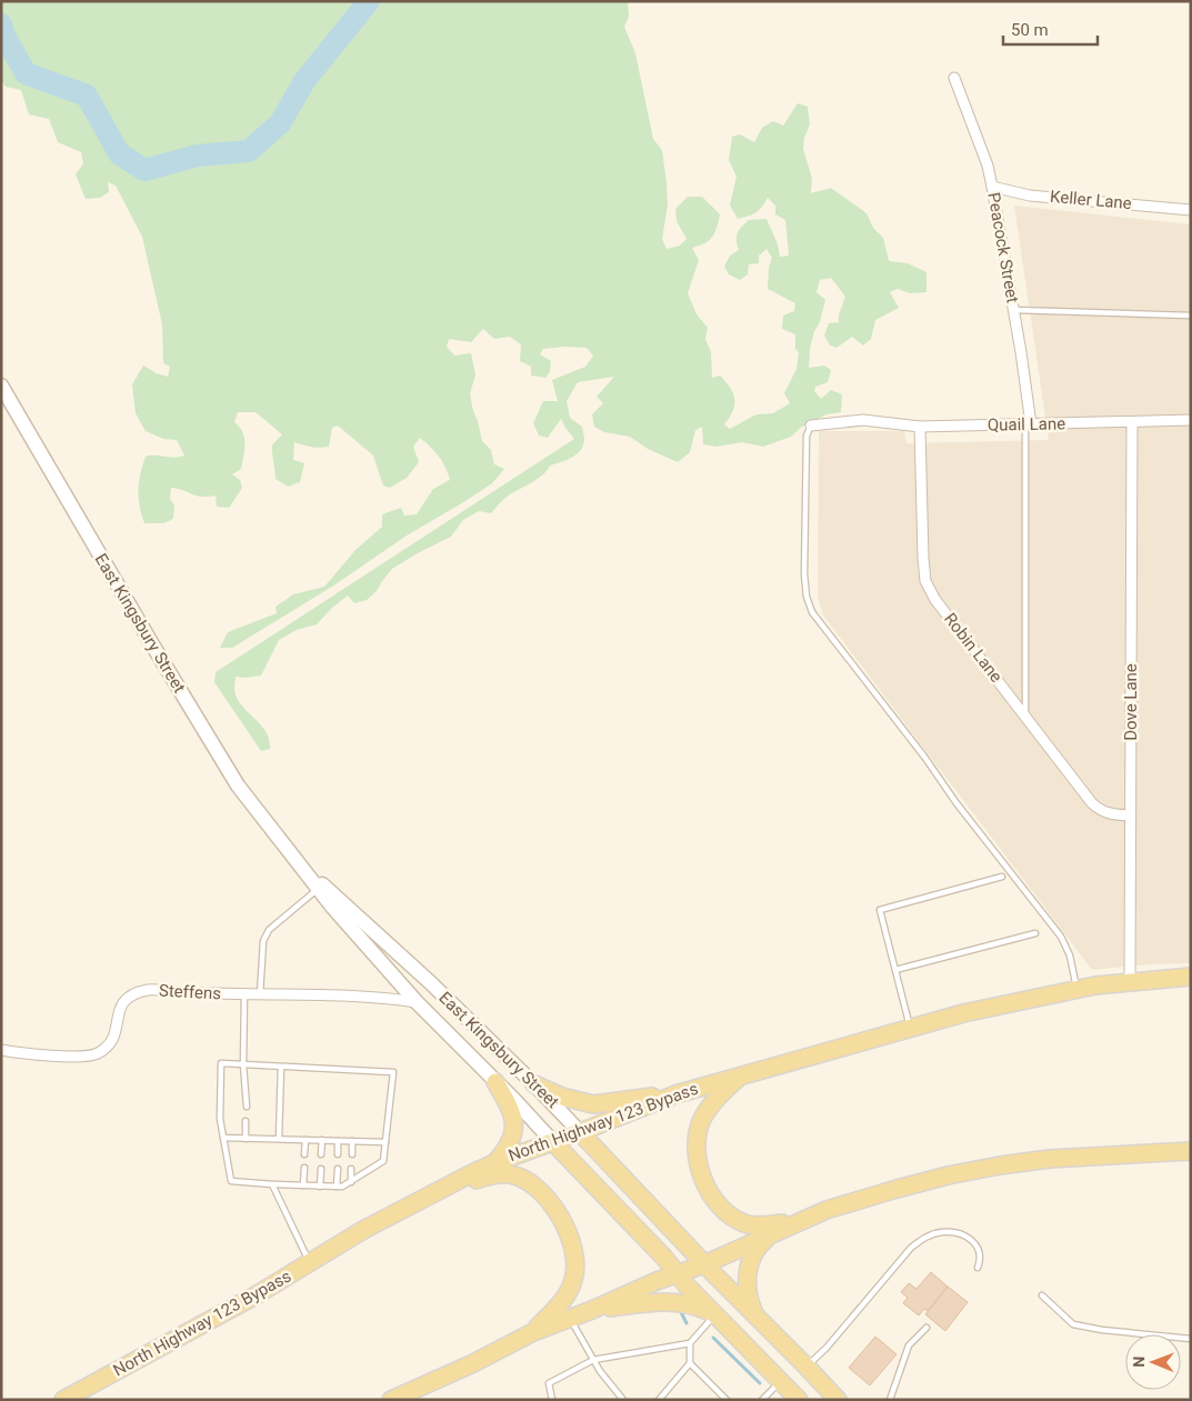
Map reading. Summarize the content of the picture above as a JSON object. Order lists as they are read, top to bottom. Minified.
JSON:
{"streets":{"main road":["East Kingsbury Street","North Highway 123 Bypass"],"street":["Keller Lane","Peacock Street","Quail Lane","Robin Lane","Dove Lane","Steffens"]},"crossings":[["Keller Lane","Peacock Street"],["Peacock Street","Quail Lane"],["Quail Lane","Robin Lane"],["Quail Lane","Dove Lane"],["East Kingsbury Street","Steffens"],["East Kingsbury Street","North Highway 123 Bypass"],["Robin Lane","Dove Lane"],["Dove Lane","North Highway 123 Bypass"]],"scale_bar":"50 m","north":"left"}
